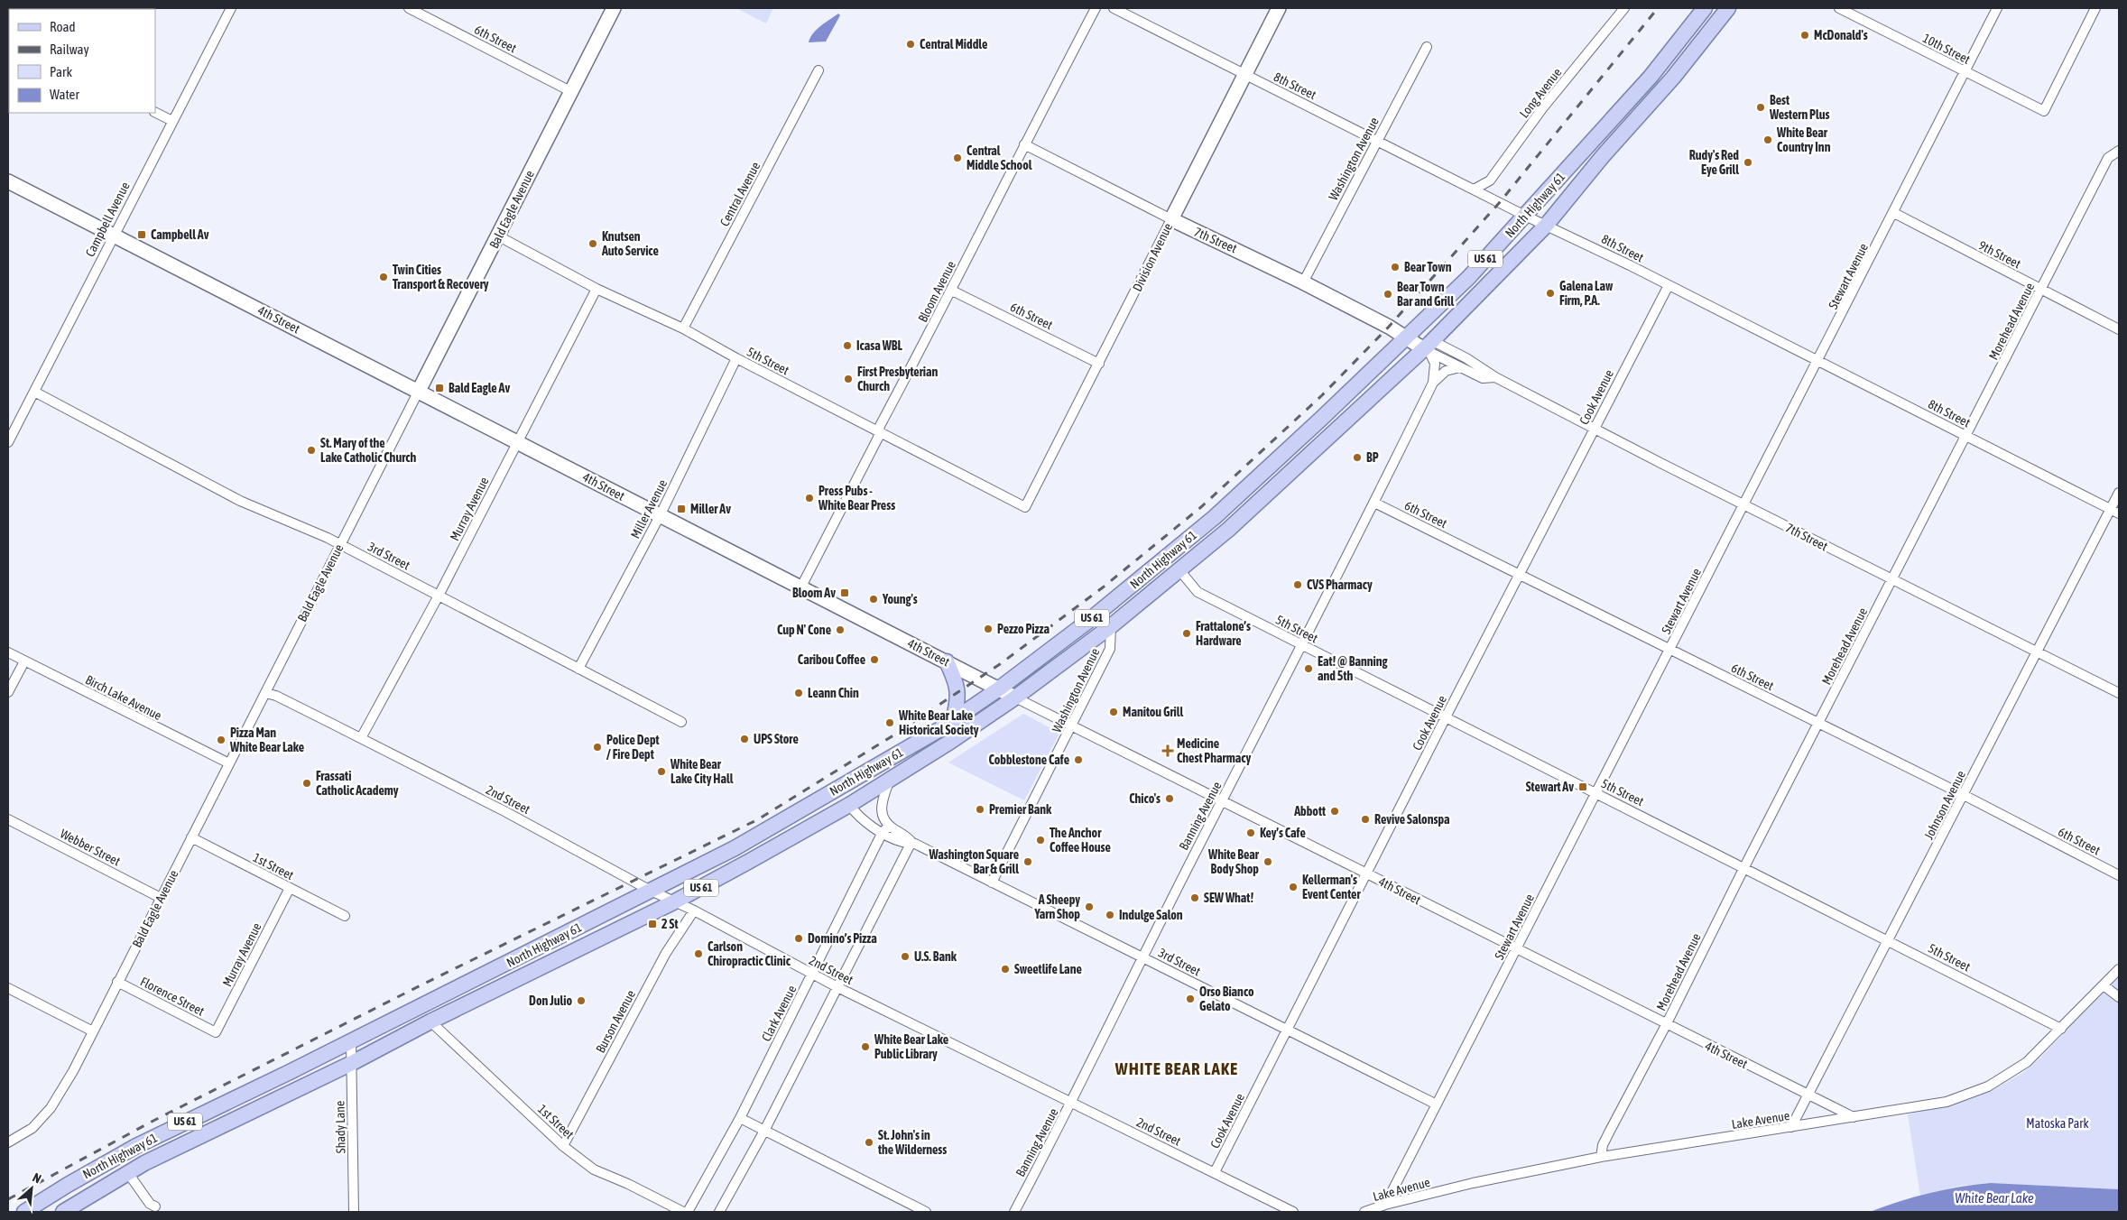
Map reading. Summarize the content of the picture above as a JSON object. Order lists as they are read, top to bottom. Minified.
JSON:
{"streets":{"main road":["North Highway 61","US 61"],"street":["6th Street","10th Street","8th Street","Long Avenue","Washington Avenue","Central Avenue","Bald Eagle Avenue","Campbell Avenue","7th Street","9th Street","Division Avenue","Stewart Avenue","Bloom Avenue","4th Street","Morehead Avenue","5th Street","Cook Avenue","Murray Avenue","Miller Avenue","3rd Street","Birch Lake Avenue","2nd Street","Johnson Avenue","Banning Avenue","Webber Street","1st Street","Florence Street","Clark Avenue","Burson Avenue","Lake Avenue","Shady Lane"]},"crossings":[["6th Street","Bald Eagle Avenue"],["6th Street","Division Avenue"],["6th Street","Stewart Avenue"],["6th Street","Bloom Avenue"],["6th Street","Morehead Avenue"],["6th Street","Cook Avenue"],["6th Street","Johnson Avenue"],["6th Street","Banning Avenue"],["10th Street","Stewart Avenue"],["8th Street","Long Avenue"],["8th Street","Washington Avenue"],["8th Street","North Highway 61"],["8th Street","Division Avenue"],["8th Street","Stewart Avenue"],["8th Street","Morehead Avenue"],["8th Street","Cook Avenue"],["8th Street","Johnson Avenue"],["Washington Avenue","North Highway 61"],["Washington Avenue","7th Street"],["Washington Avenue","4th Street"],["Washington Avenue","3rd Street"],["Central Avenue","5th Street"],["North Highway 61","7th Street"],["North Highway 61","4th Street"],["North Highway 61","5th Street"],["North Highway 61","3rd Street"],["North Highway 61","2nd Street"],["North Highway 61","Banning Avenue"],["North Highway 61","1st Street"],["North Highway 61","Shady Lane"],["Bald Eagle Avenue","4th Street"],["Bald Eagle Avenue","5th Street"],["Bald Eagle Avenue","3rd Street"],["Bald Eagle Avenue","Birch Lake Avenue"],["Bald Eagle Avenue","2nd Street"],["Bald Eagle Avenue","Webber Street"],["Bald Eagle Avenue","1st Street"],["Bald Eagle Avenue","Florence Street"],["Campbell Avenue","4th Street"],["Campbell Avenue","3rd Street"],["7th Street","Division Avenue"],["7th Street","Stewart Avenue"],["7th Street","Bloom Avenue"],["7th Street","Morehead Avenue"],["7th Street","Cook Avenue"],["7th Street","Johnson Avenue"],["7th Street","Banning Avenue"],["9th Street","Stewart Avenue"],["9th Street","Morehead Avenue"],["Division Avenue","5th Street"],["Stewart Avenue","4th Street"],["Stewart Avenue","5th Street"],["Stewart Avenue","3rd Street"],["Stewart Avenue","Lake Avenue"],["Bloom Avenue","4th Street"],["Bloom Avenue","5th Street"],["4th Street","Morehead Avenue"],["4th Street","Cook Avenue"],["4th Street","Murray Avenue"],["4th Street","Miller Avenue"],["4th Street","Johnson Avenue"],["4th Street","Banning Avenue"],["4th Street","Lake Avenue"],["Morehead Avenue","5th Street"],["Morehead Avenue","Lake Avenue"],["5th Street","Cook Avenue"],["5th Street","Murray Avenue"],["5th Street","Miller Avenue"],["5th Street","Johnson Avenue"],["5th Street","Banning Avenue"],["5th Street","Lake Avenue"],["Cook Avenue","3rd Street"],["Cook Avenue","2nd Street"],["Murray Avenue","3rd Street"],["Murray Avenue","2nd Street"],["Murray Avenue","1st Street"],["Murray Avenue","Florence Street"],["Miller Avenue","3rd Street"],["3rd Street","Banning Avenue"],["3rd Street","Clark Avenue"],["2nd Street","Banning Avenue"],["2nd Street","Clark Avenue"],["2nd Street","Burson Avenue"],["Johnson Avenue","Lake Avenue"],["1st Street","Burson Avenue"]],"districts":["WHITE BEAR LAKE"],"water":["White Bear Lake"],"parks":["Matoska Park"],"places":{"other":["McDonald's","Central Middle","Best Western Plus","White Bear Country Inn","Central Middle School","Rudy's Red Eye Grill","Knutsen Auto Service","Bear Town","Twin Cities Transport & Recovery","Galena Law Firm, P.A.","Bear Town Bar and Grill","Icasa WBL","First Presbyterian Church","St. Mary of the Lake Catholic Church","BP","Press Pubs - White Bear Press","CVS Pharmacy","Young's","Pezzo Pizza","Cup N' Cone","Frattalone’s Hardware","Caribou Coffee","Eat! @ Banning and 5th","Leann Chin","Manitou Grill","White Bear Lake Historical Society","UPS Store","Pizza Man White Bear Lake","Police Dept / Fire Dept","Cobblestone Cafe","White Bear Lake City Hall","Frassati Catholic Academy","Chico's","Premier Bank","Abbott","Revive Salonspa","Key’s Cafe","The Anchor Coffee House","Washington Square Bar & Grill","White Bear Body Shop","Kellerman's Event Center","SEW What!","A Sheepy Yarn Shop","Indulge Salon","Domino’s Pizza","Carlson Chiropractic Clinic","U.S. Bank","Sweetlife Lane","Orso Bianco Gelato","Don Julio","White Bear Lake Public Library","St. John's in the Wilderness"],"transit":["Campbell Av","Bald Eagle Av","Miller Av","Bloom Av","Stewart Av","2 St"],"health":["Medicine Chest Pharmacy"]},"legend":["Road","Railway","Park","Water"],"north":"top right"}
